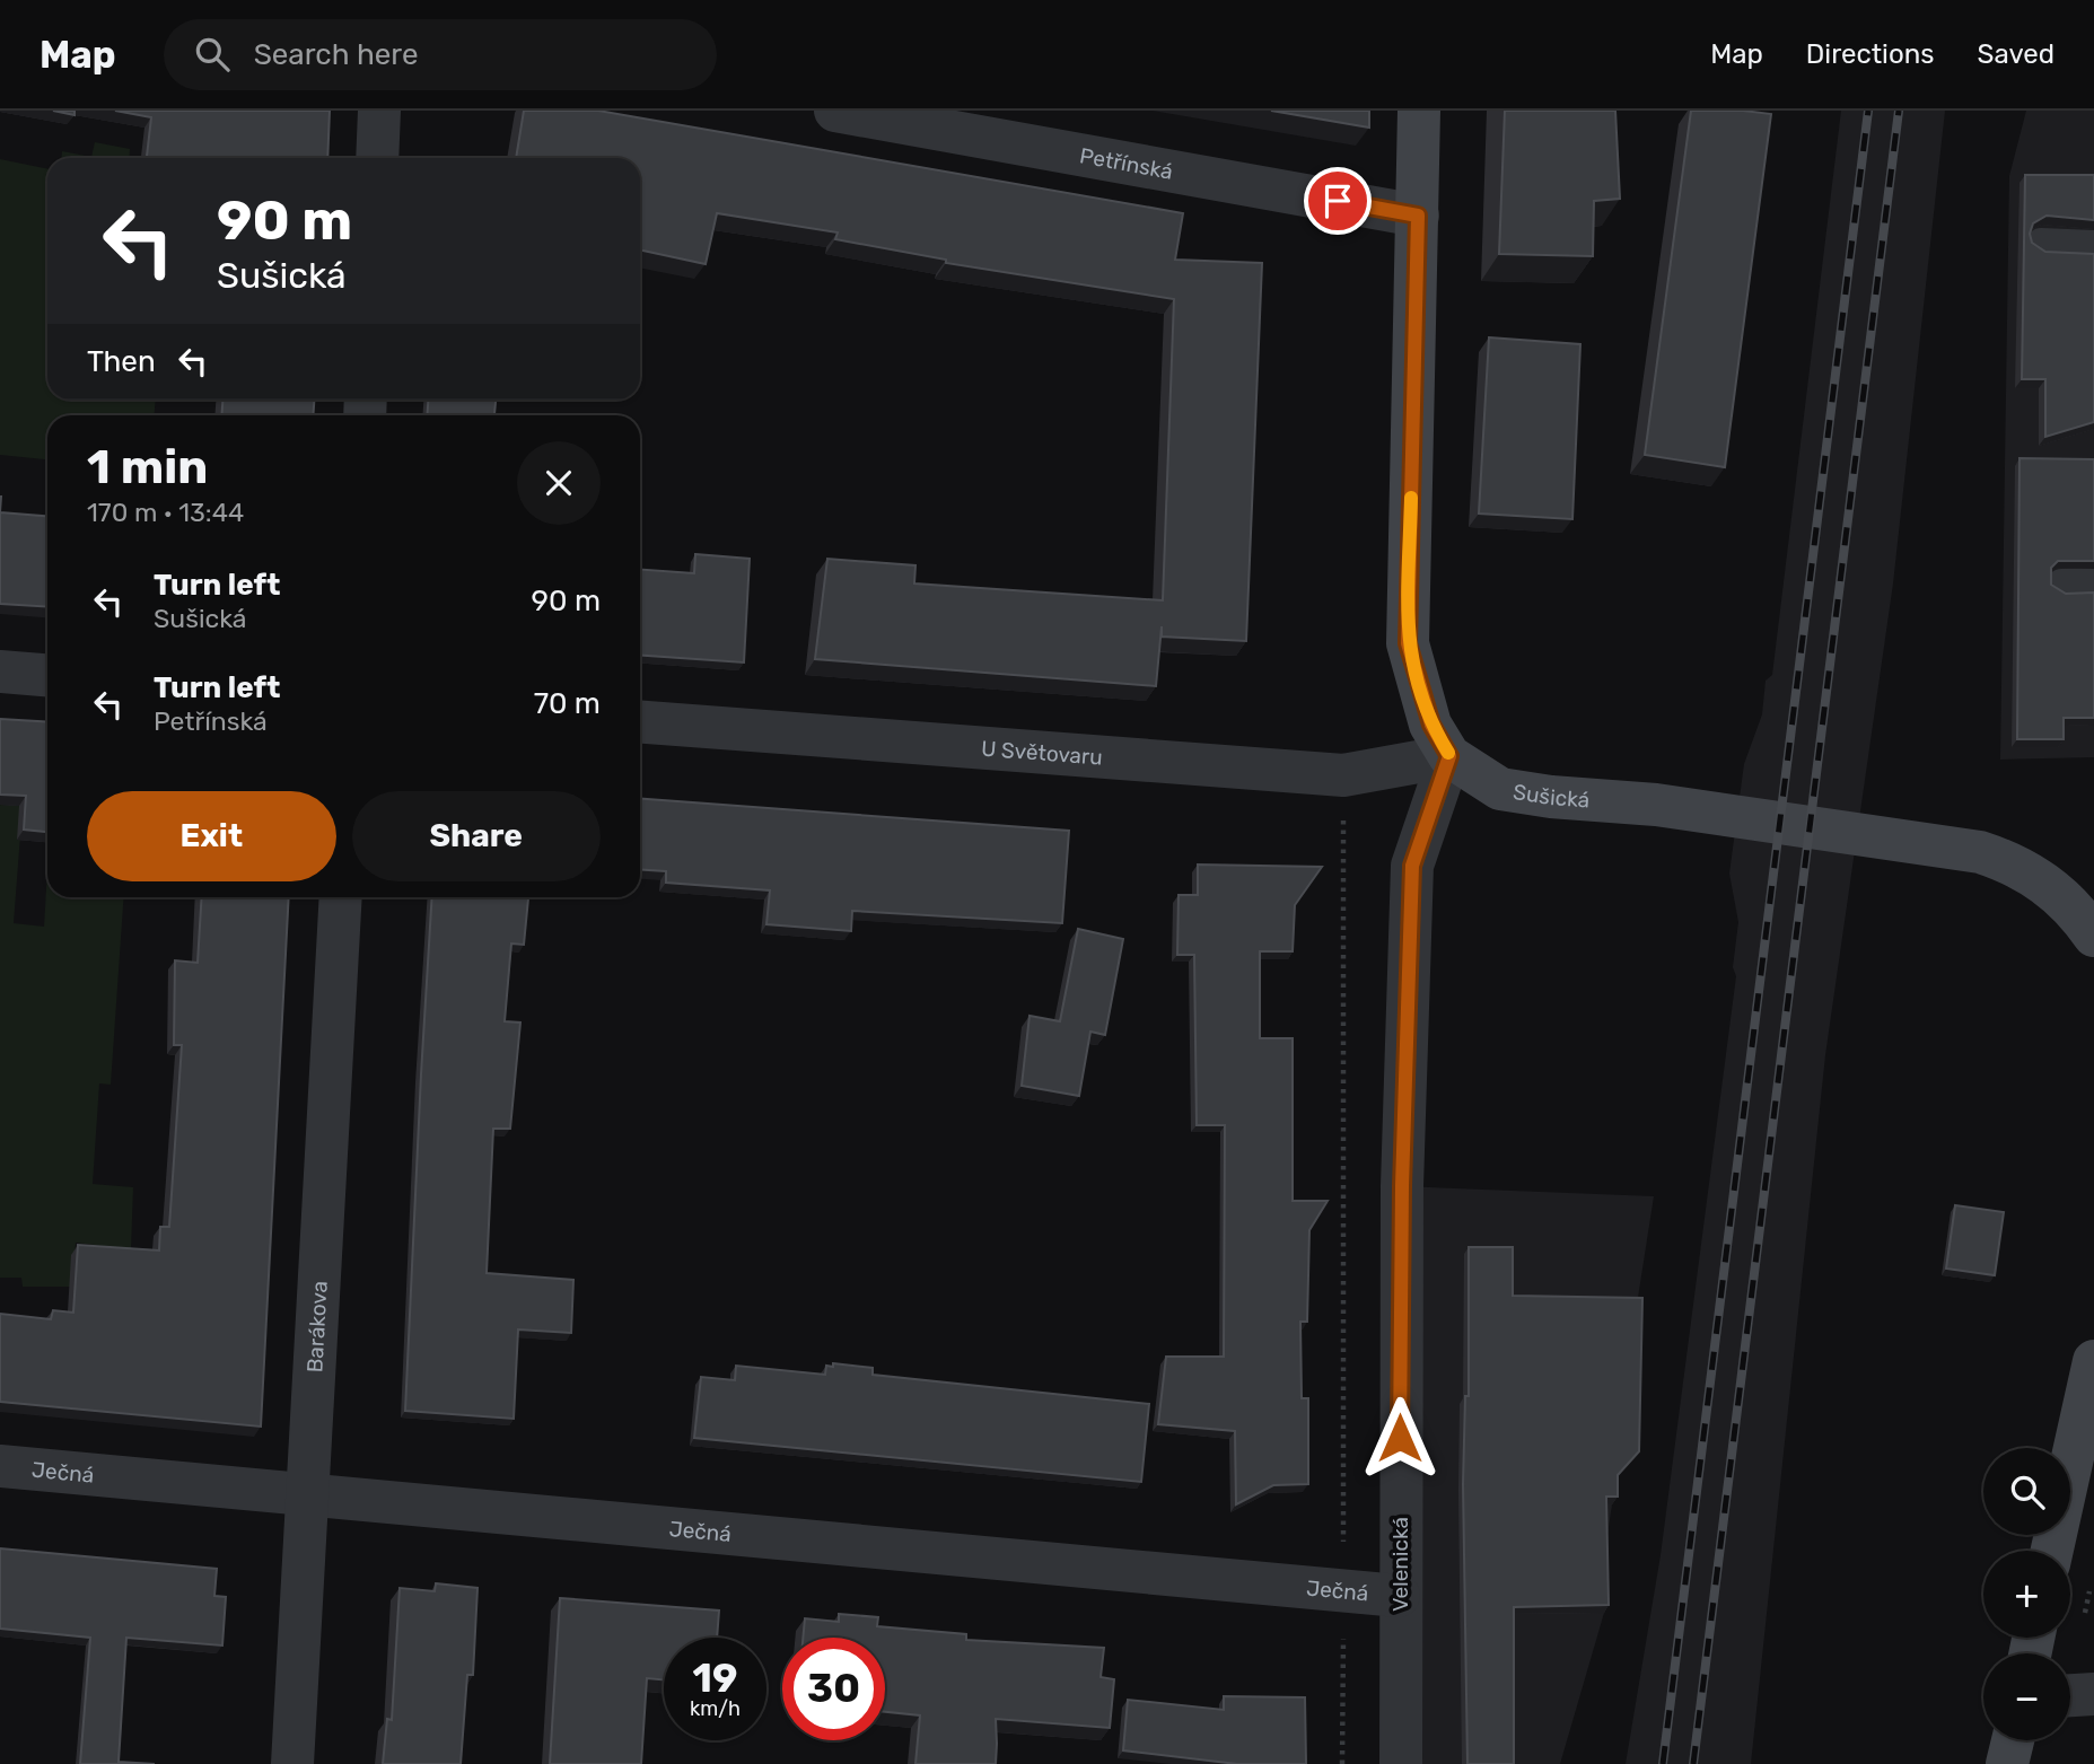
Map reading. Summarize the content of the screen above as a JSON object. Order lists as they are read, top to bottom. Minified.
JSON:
{"streets":{"street":["Petřínská","U Světovaru","Sušická","Barákova","Ječná","Velenická"]},"crossings":[["Petřínská","Sušická"],["U Světovaru","Sušická"],["U Světovaru","Velenická"],["Sušická","Velenická"],["Barákova","Ječná"],["Ječná","Velenická"]],"page":{"header":"Map","search":"Search here","nav":["Map","Directions","Saved"],"turn":["90 m","Sušická"],"then":"Then","heading":["1 min","170 m · 13:44"],"list":[{"name":"Turn left","note":"Sušická","value":"90 m"},{"name":"Turn left","note":"Petřínská","value":"70 m"}],"buttons":["Exit","Share"],"map_buttons":["+","−"],"speed":"19 km/h","limit":"30"}}
